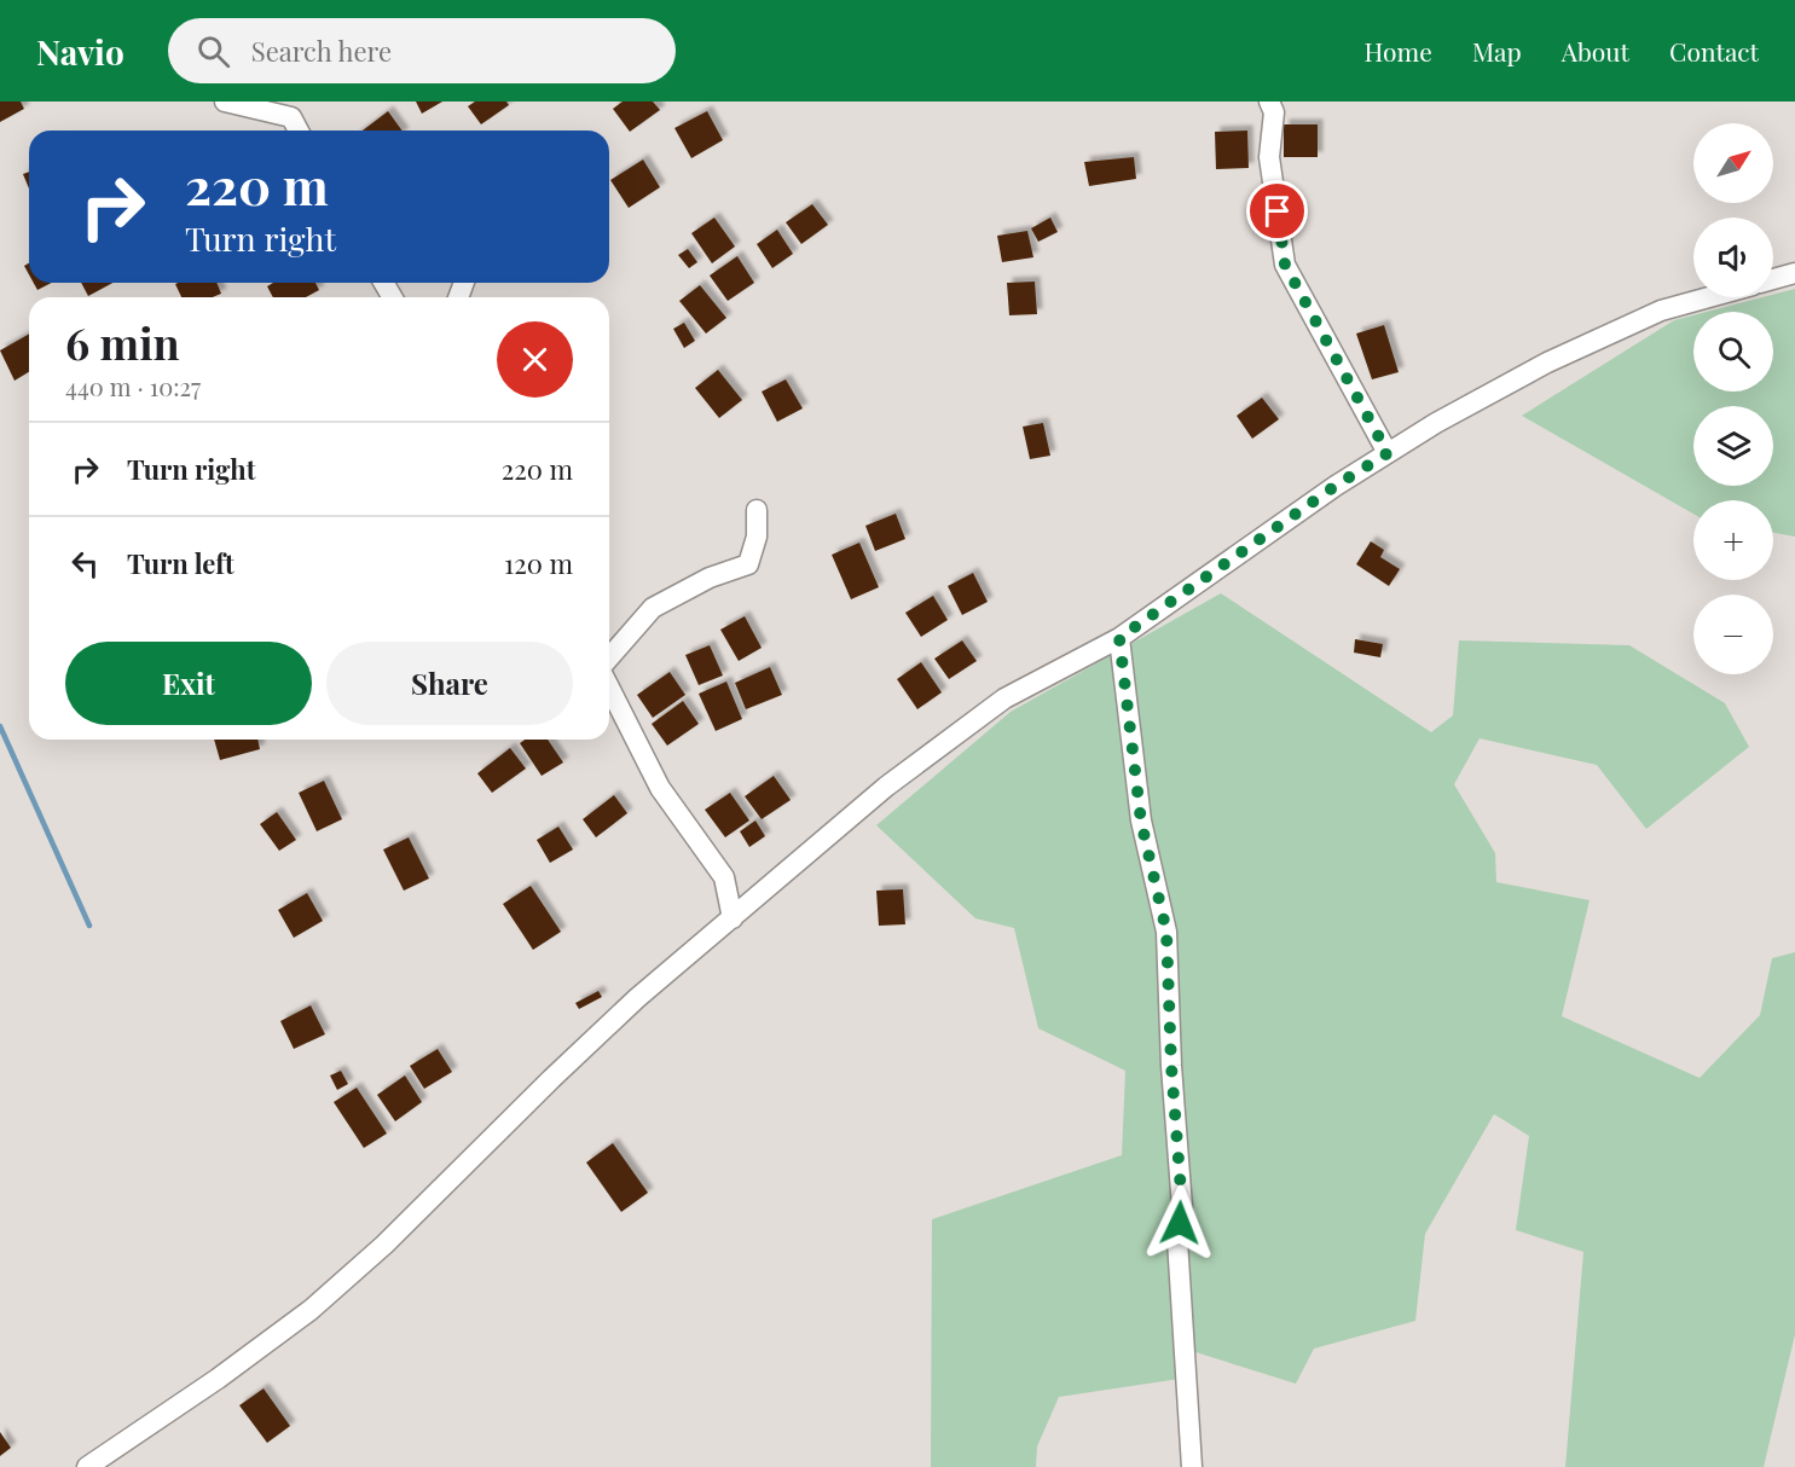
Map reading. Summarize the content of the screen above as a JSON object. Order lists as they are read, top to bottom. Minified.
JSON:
{"north":"top right","page":{"header":"Navio","search":"Search here","nav":["Home","Map","About","Contact"],"map_buttons":["+","−"],"turn":["220 m","Turn right"],"heading":["6 min","440 m · 10:27"],"list":[{"name":"Turn right","value":"220 m"},{"name":"Turn left","value":"120 m"}],"buttons":["Exit","Share"]}}
